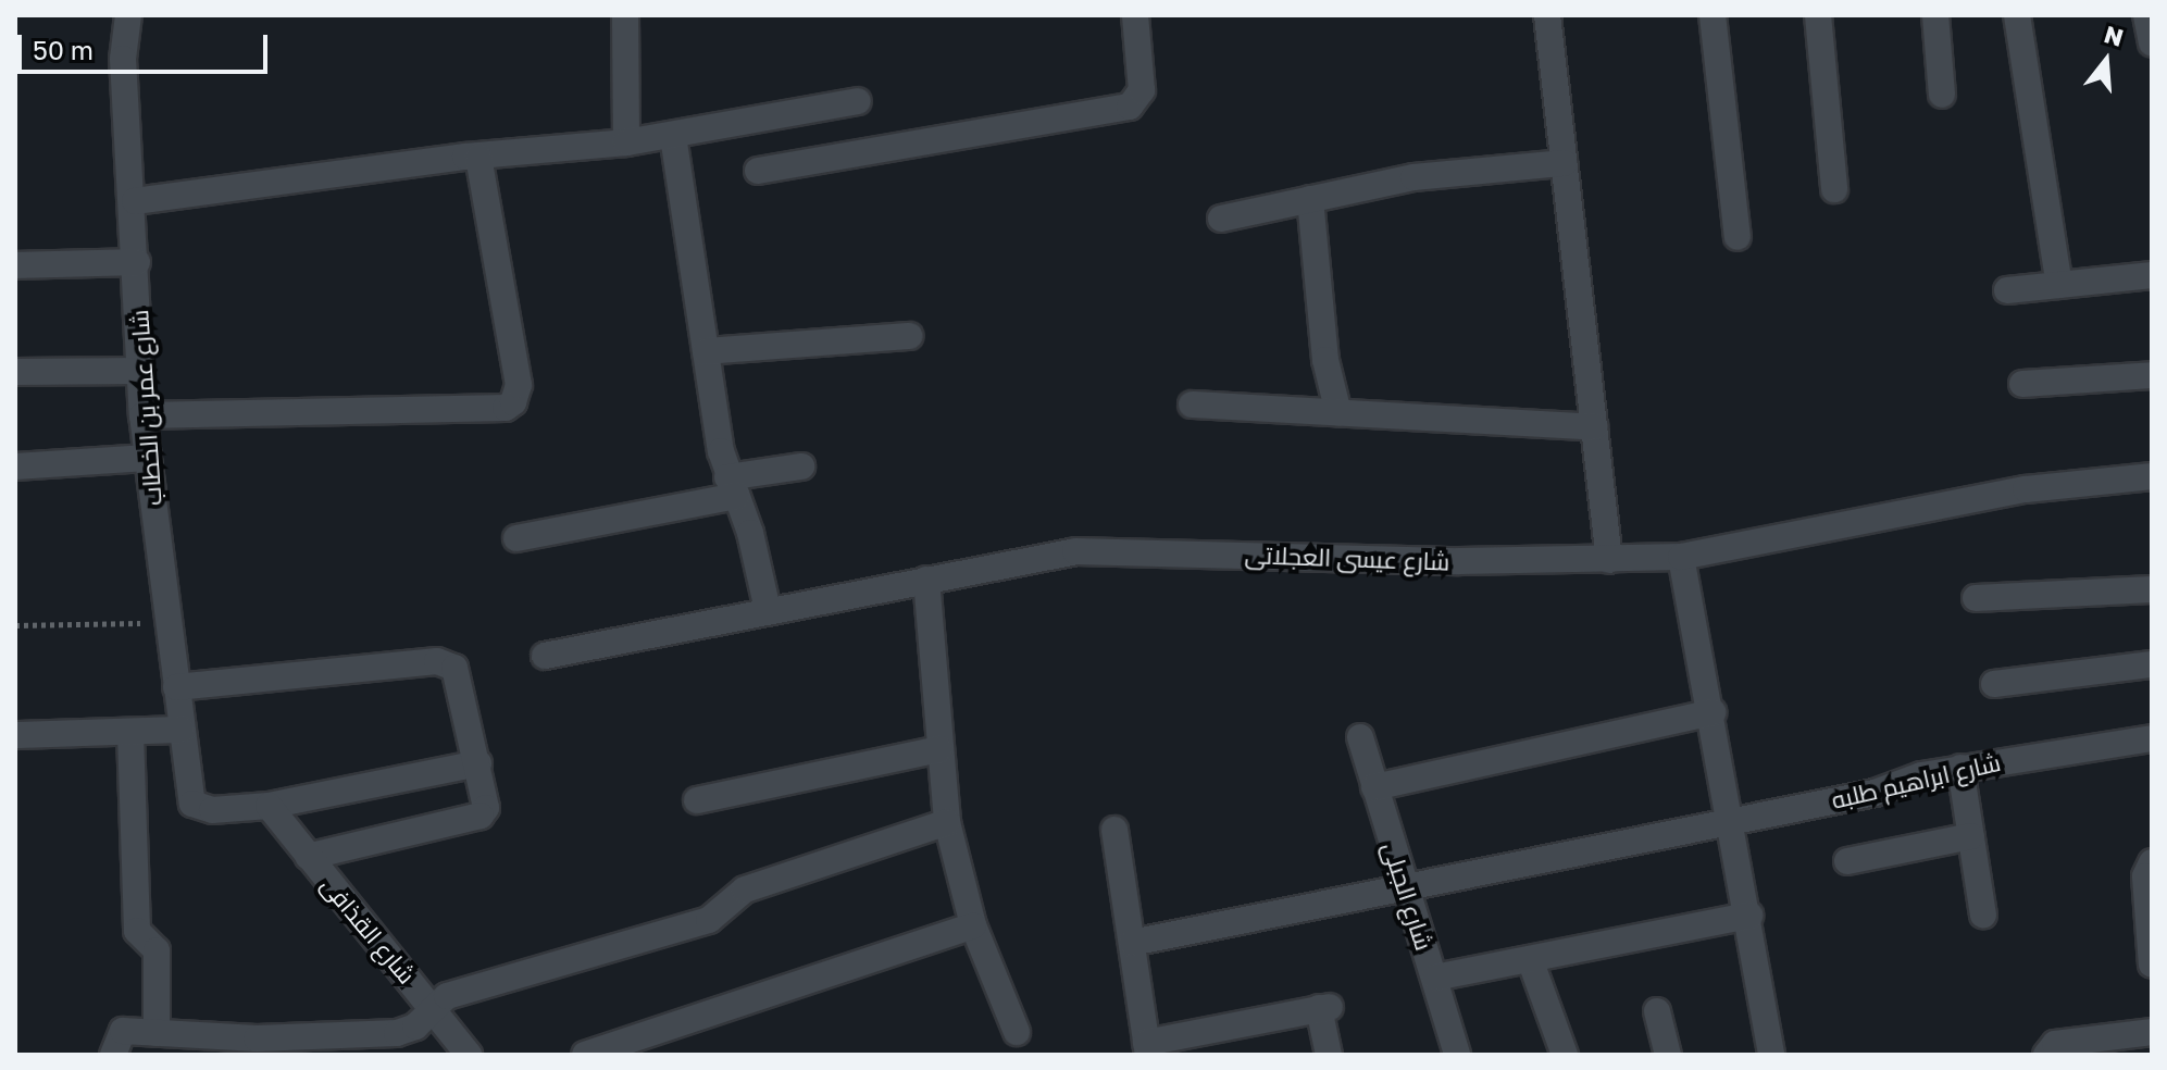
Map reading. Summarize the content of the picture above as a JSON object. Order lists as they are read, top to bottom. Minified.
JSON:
{"streets":{"street":["شارع عمر بن الخطاب","شارع عيسى العجلاتى","شارع ابراهيم طلبه","شارع الجبلى","شارع القذافى"]},"crossings":[["شارع عمر بن الخطاب","شارع القذافى"],["شارع ابراهيم طلبه","شارع الجبلى"]],"scale_bar":"50 m","north":"top"}
